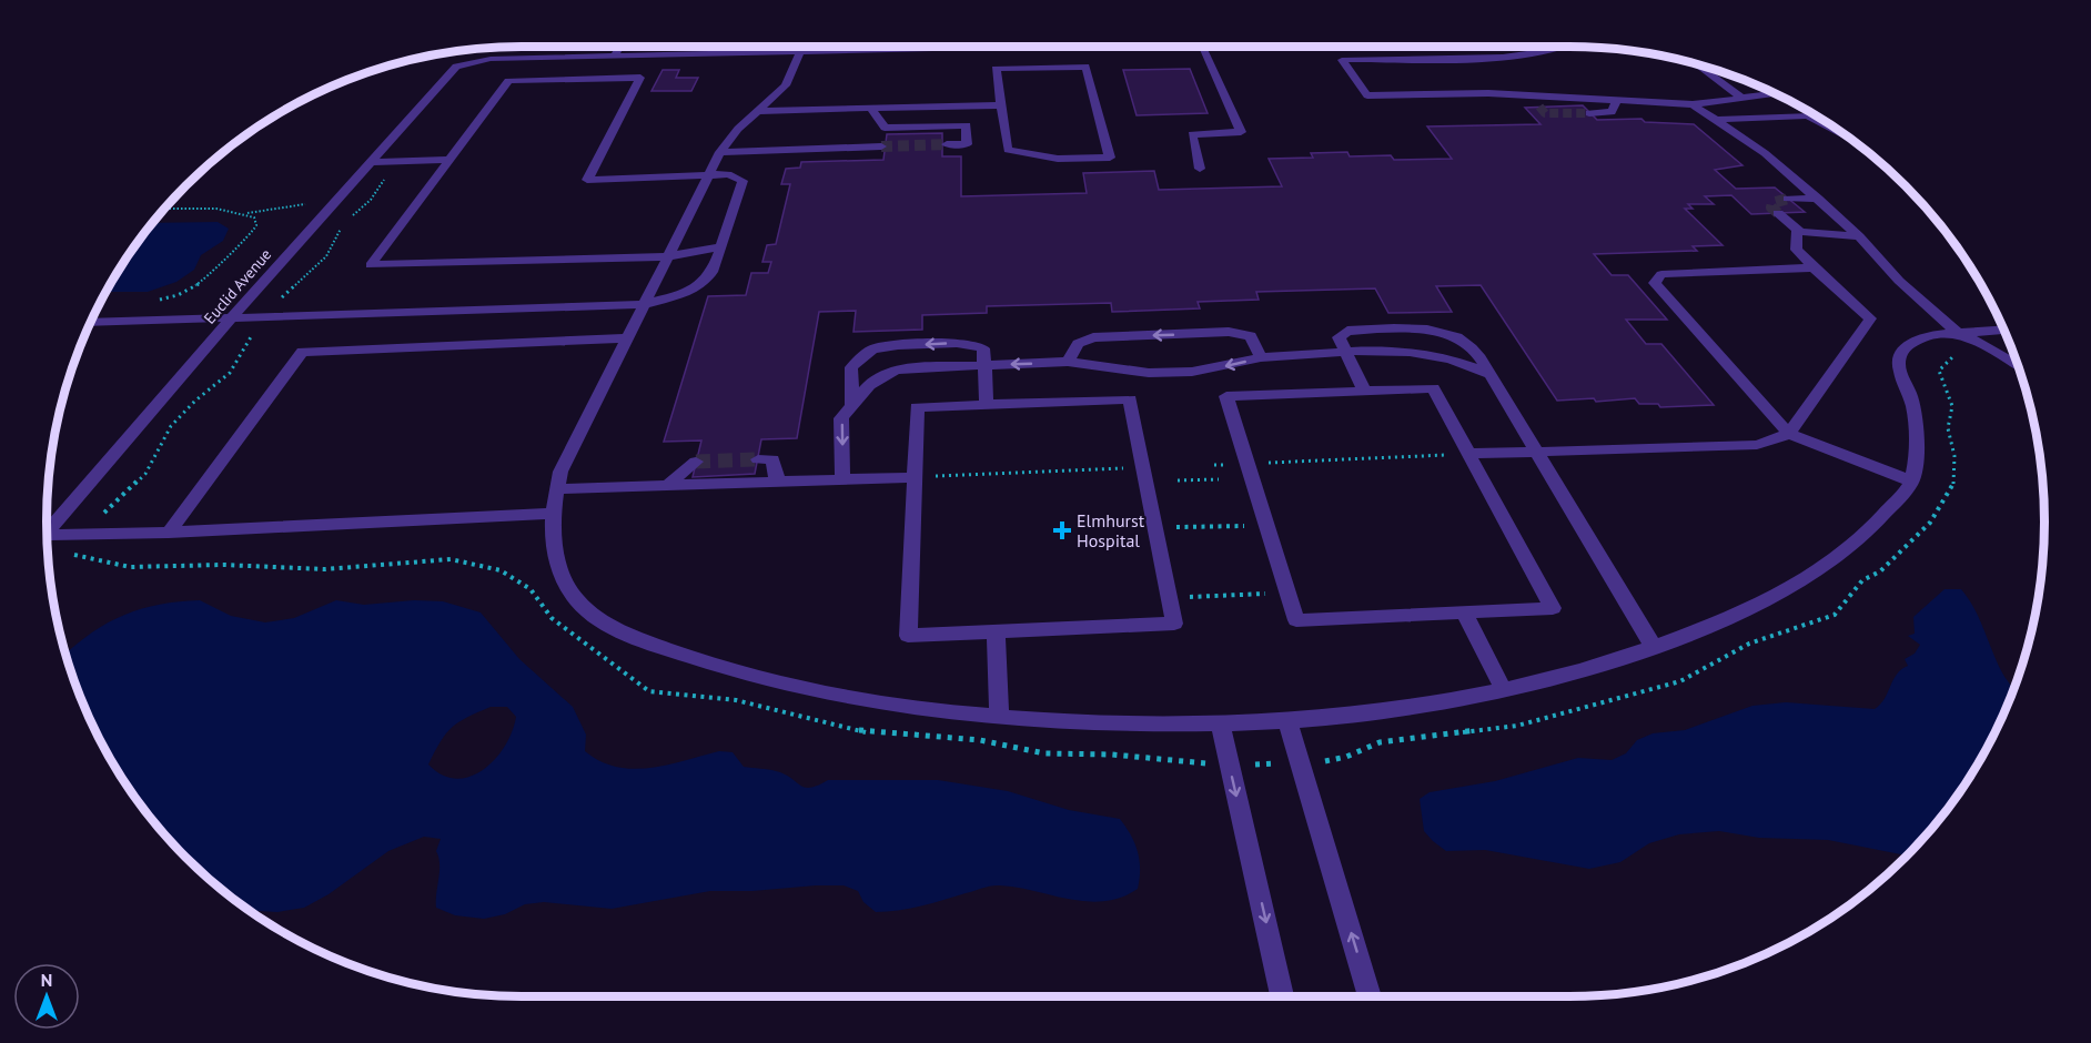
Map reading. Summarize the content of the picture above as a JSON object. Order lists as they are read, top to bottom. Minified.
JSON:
{"streets":{"street":["Euclid Avenue"]},"places":{"health":["Elmhurst Hospital"]},"north":"top"}
